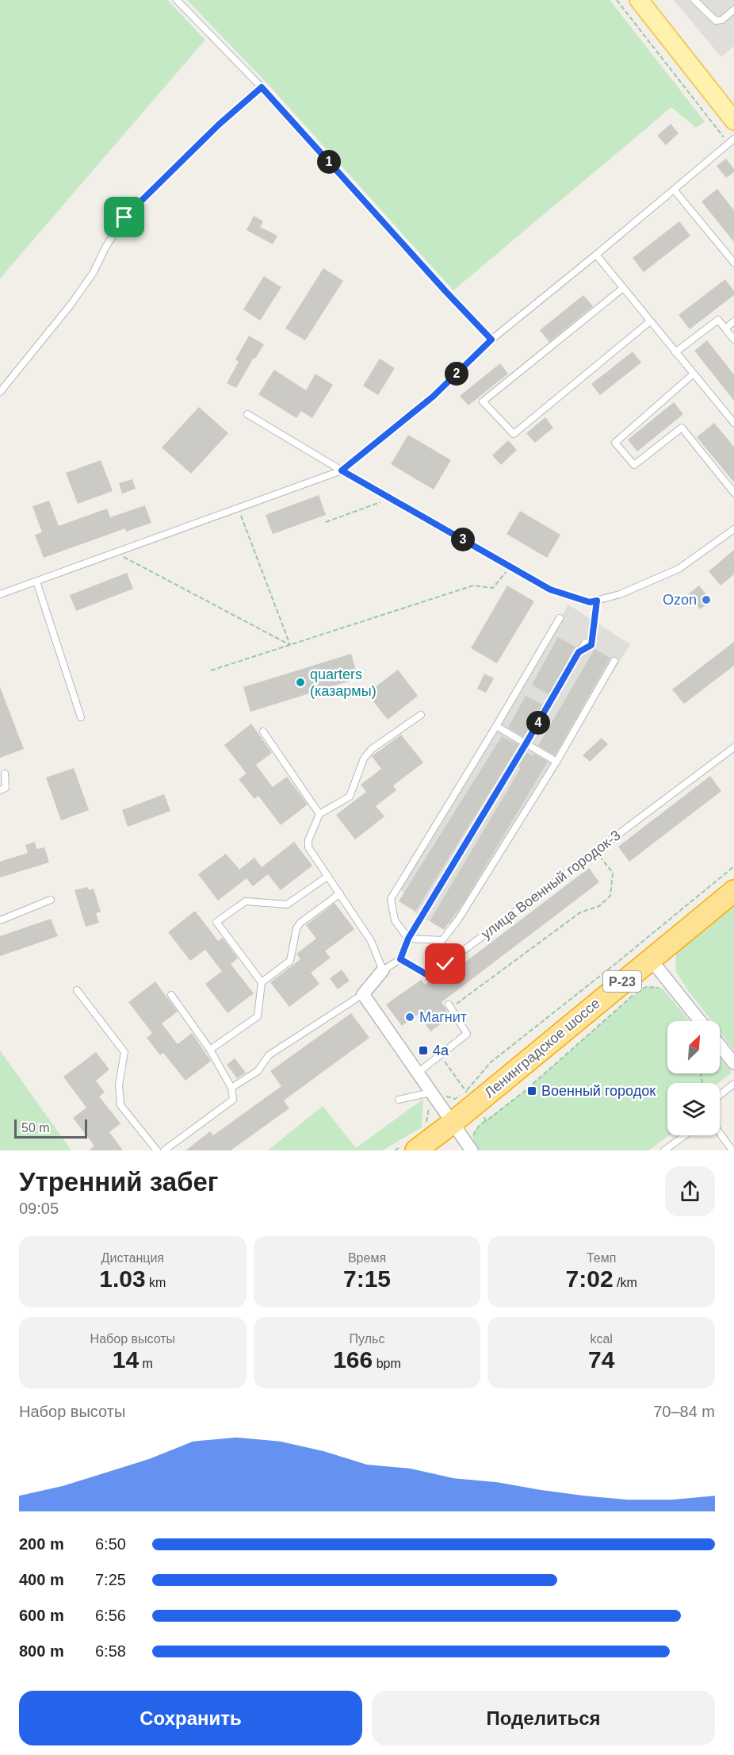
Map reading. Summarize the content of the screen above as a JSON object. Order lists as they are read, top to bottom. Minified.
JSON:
{"streets":{"highway":["Р-23","Ленинградское шоссе"],"lane":["улица Военный городок-3"]},"places":{"other":["Ozon","quarters (казармы)","Магнит"],"transit":["4а","Военный городок"]},"scale_bar":"50 m","north":"top right","page":{"pins":["1","2","3","4"],"scale":"50 m","heading":["Утренний забег","09:05"],"stats":[["Дистанция","1.03 km"],["Время","7:15"],["Темп","7:02 /km"],["Набор высоты","14 m"],["Пульс","166 bpm"],["kcal","74"]],"chart":["Набор высоты","70–84 m"],"list":[{"name":"200 m","note":"6:50"},{"name":"400 m","note":"7:25"},{"name":"600 m","note":"6:56"},{"name":"800 m","note":"6:58"}],"buttons":["Сохранить","Поделиться"]}}
